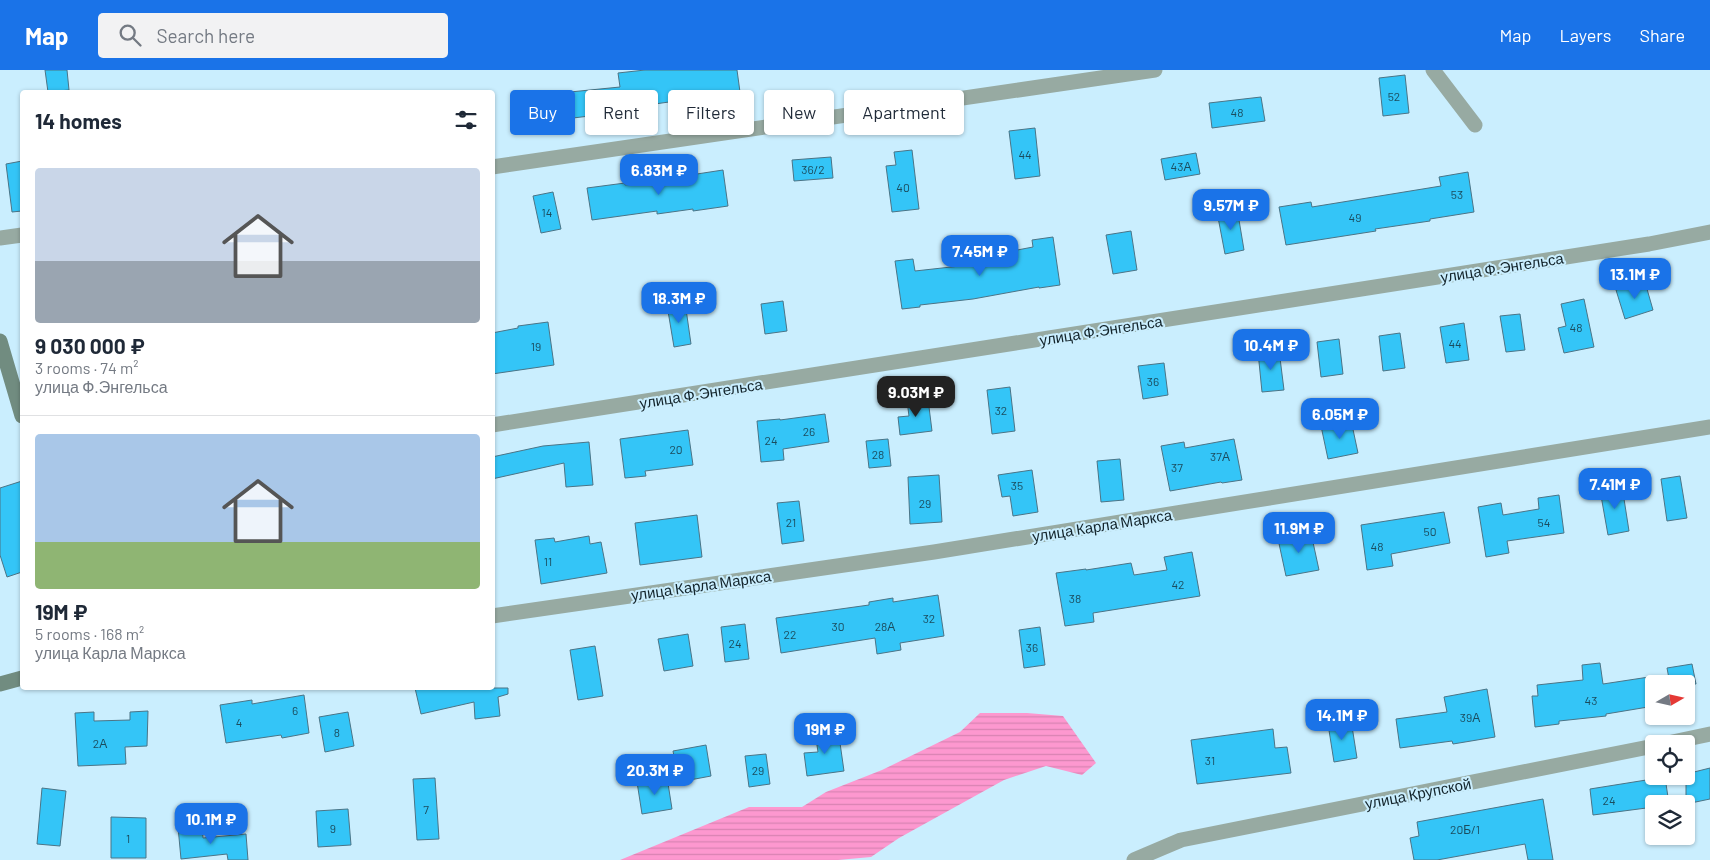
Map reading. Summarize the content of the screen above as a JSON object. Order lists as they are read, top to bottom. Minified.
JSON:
{"streets":{"street":["улица Ф.Энгельса","улица Карла Маркса","улица Крупской"]},"house_numbers":["52","48","44","43А","36/2","40","53","14","49","48","44","19","36","32","26","24","20","28","37А","37","35","29","21","54","50","48","11","42","38","32","30","28А","22","24","36","43","6","39А","4","8","2А","31","29","24","7","9","20Б/1","1"],"north":"right","page":{"header":"Map","search":"Search here","nav":["Map","Layers","Share"],"chip":["Buy","Rent","Filters","New","Apartment"],"heading":"14 homes","list":[{"name":"9 030 000 ₽","note":"3 rooms · 74 m² · улица Ф.Энгельса"},{"name":"19M ₽","note":"5 rooms · 168 m² · улица Карла Маркса"}],"price":["6.83M ₽","9.57M ₽","7.45M ₽","13.1M ₽","18.3M ₽","10.4M ₽","9.03M ₽","6.05M ₽","7.41M ₽","11.9M ₽","14.1M ₽","19M ₽","20.3M ₽","10.1M ₽"]}}
